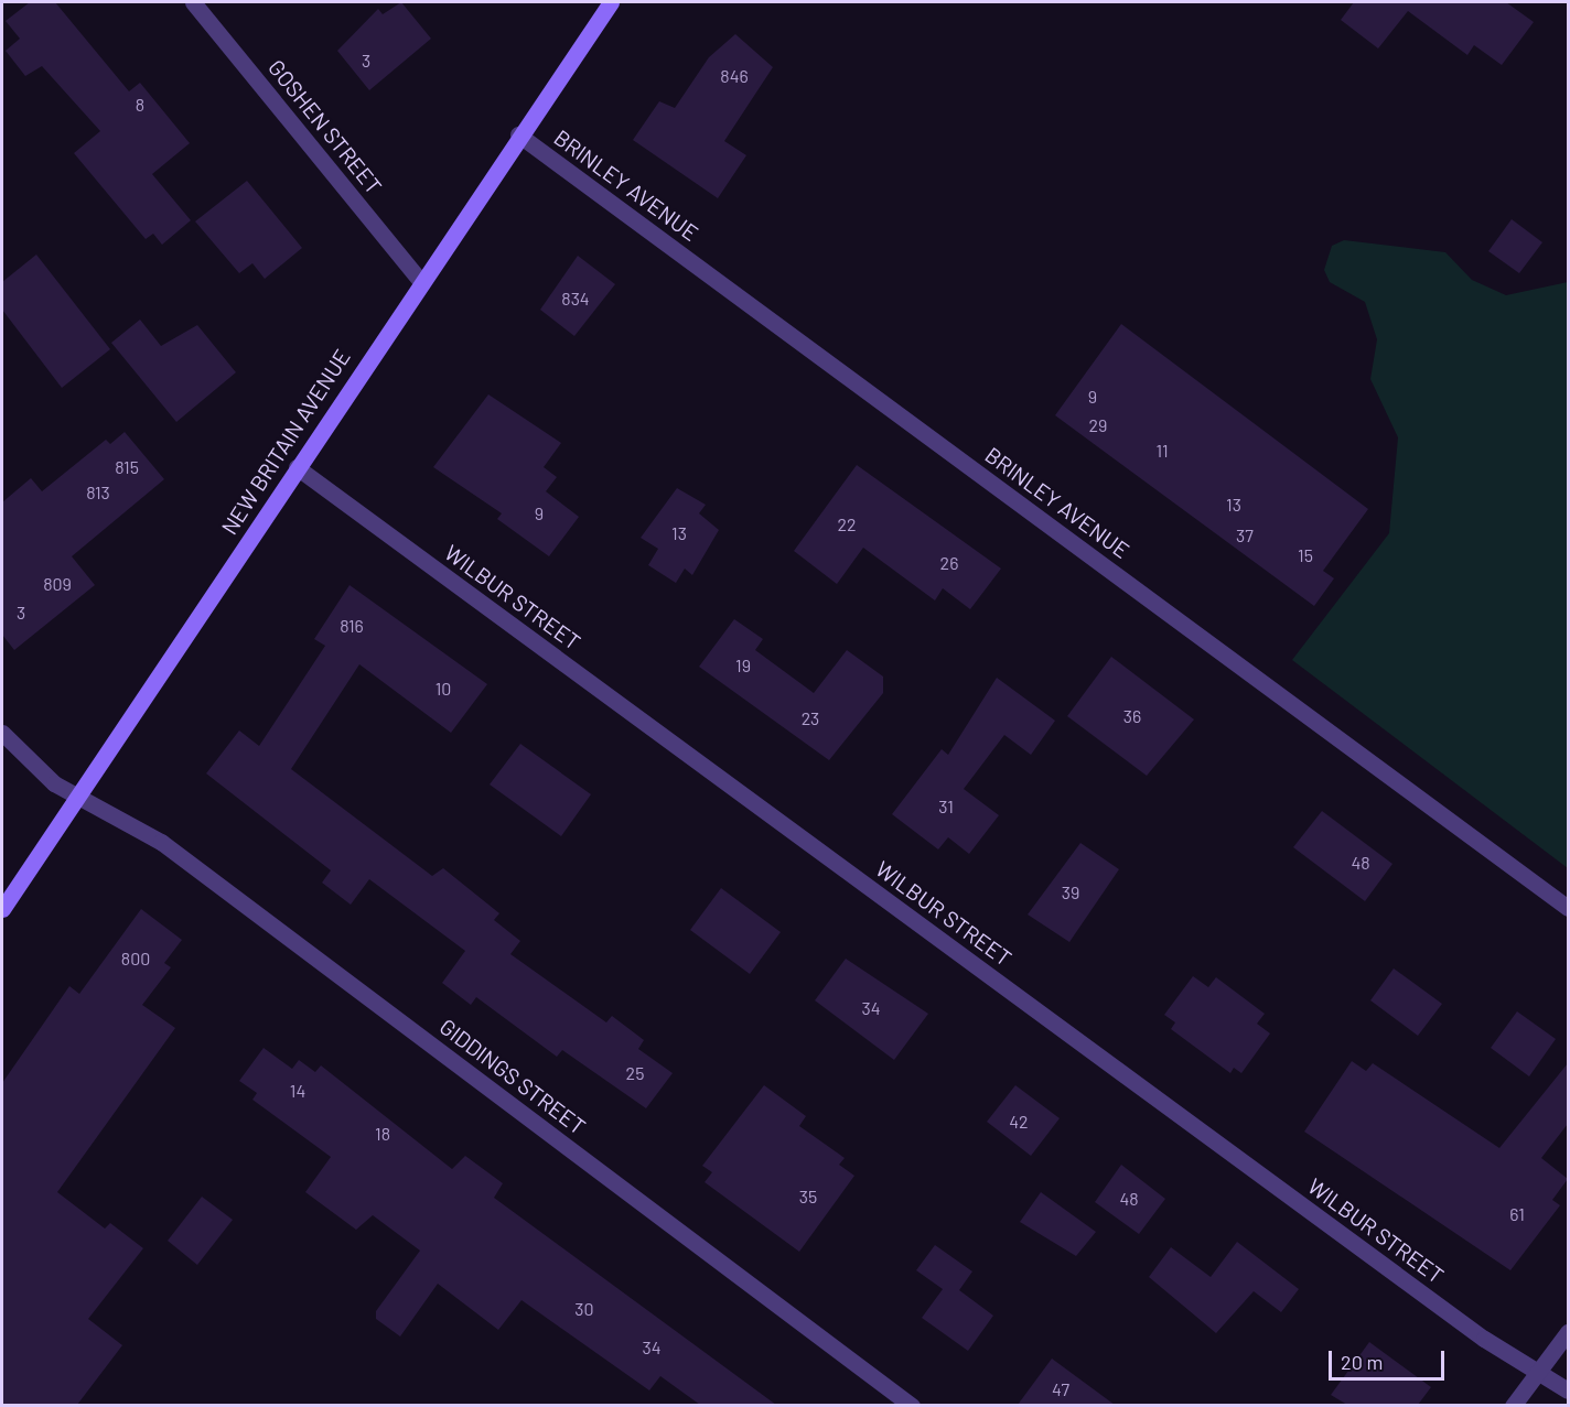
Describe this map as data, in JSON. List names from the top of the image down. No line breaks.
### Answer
{"streets":{"main road":["NEW BRITAIN AVENUE"],"street":["GOSHEN STREET","BRINLEY AVENUE","WILBUR STREET","GIDDINGS STREET"]},"crossings":[["GOSHEN STREET","NEW BRITAIN AVENUE"],["BRINLEY AVENUE","NEW BRITAIN AVENUE"],["NEW BRITAIN AVENUE","WILBUR STREET"],["NEW BRITAIN AVENUE","GIDDINGS STREET"]],"house_numbers":["3","846","8","834","9","29","11","815","813","13","9","22","13","37","15","26","809","3","816","19","10","36","23","31","48","39","800","34","25","14","42","18","35","48","61","30","34","47"],"scale_bar":"20 m"}
